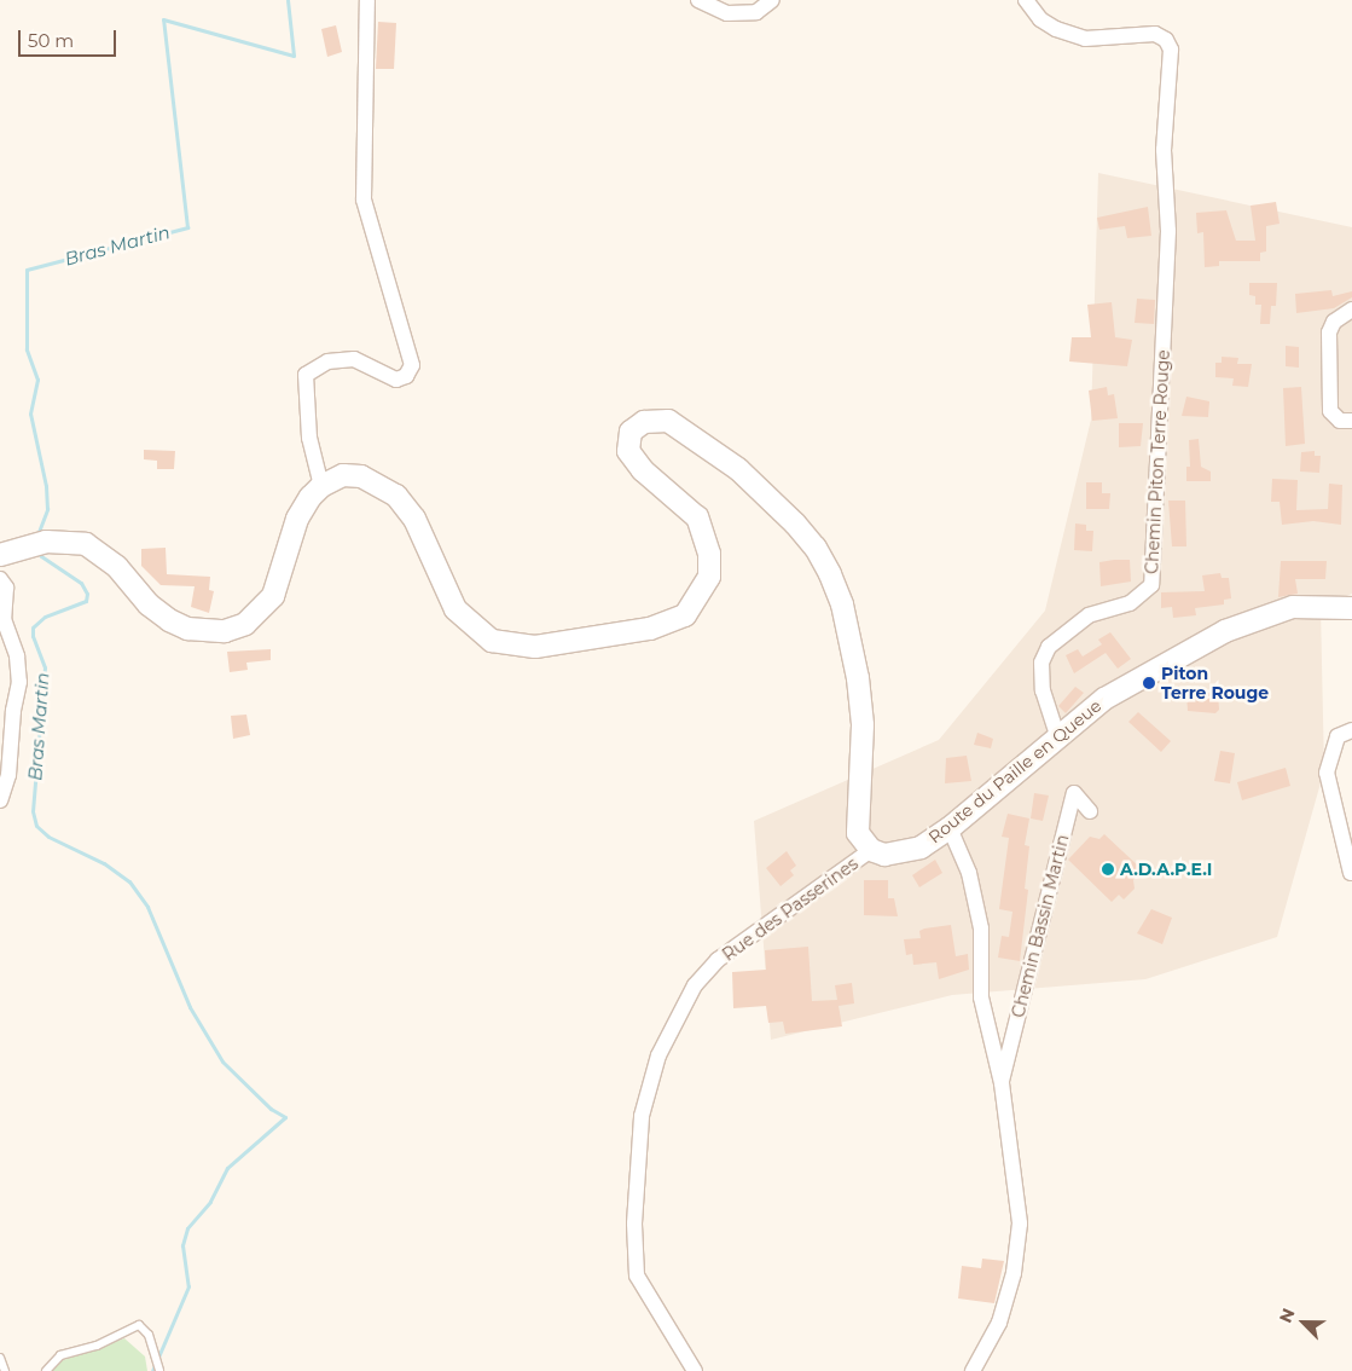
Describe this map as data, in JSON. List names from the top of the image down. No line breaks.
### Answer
{"streets":{"main road":["Route du Paille en Queue"],"street":["Chemin Piton Terre Rouge","Rue des Passerines","Chemin Bassin Martin"]},"crossings":[["Chemin Piton Terre Rouge","Route du Paille en Queue"],["Route du Paille en Queue","Rue des Passerines"],["Route du Paille en Queue","Chemin Bassin Martin"]],"water":["Bras Martin"],"places":["Piton Terre Rouge","A.D.A.P.E.I"],"scale_bar":"50 m","north":"top left"}
